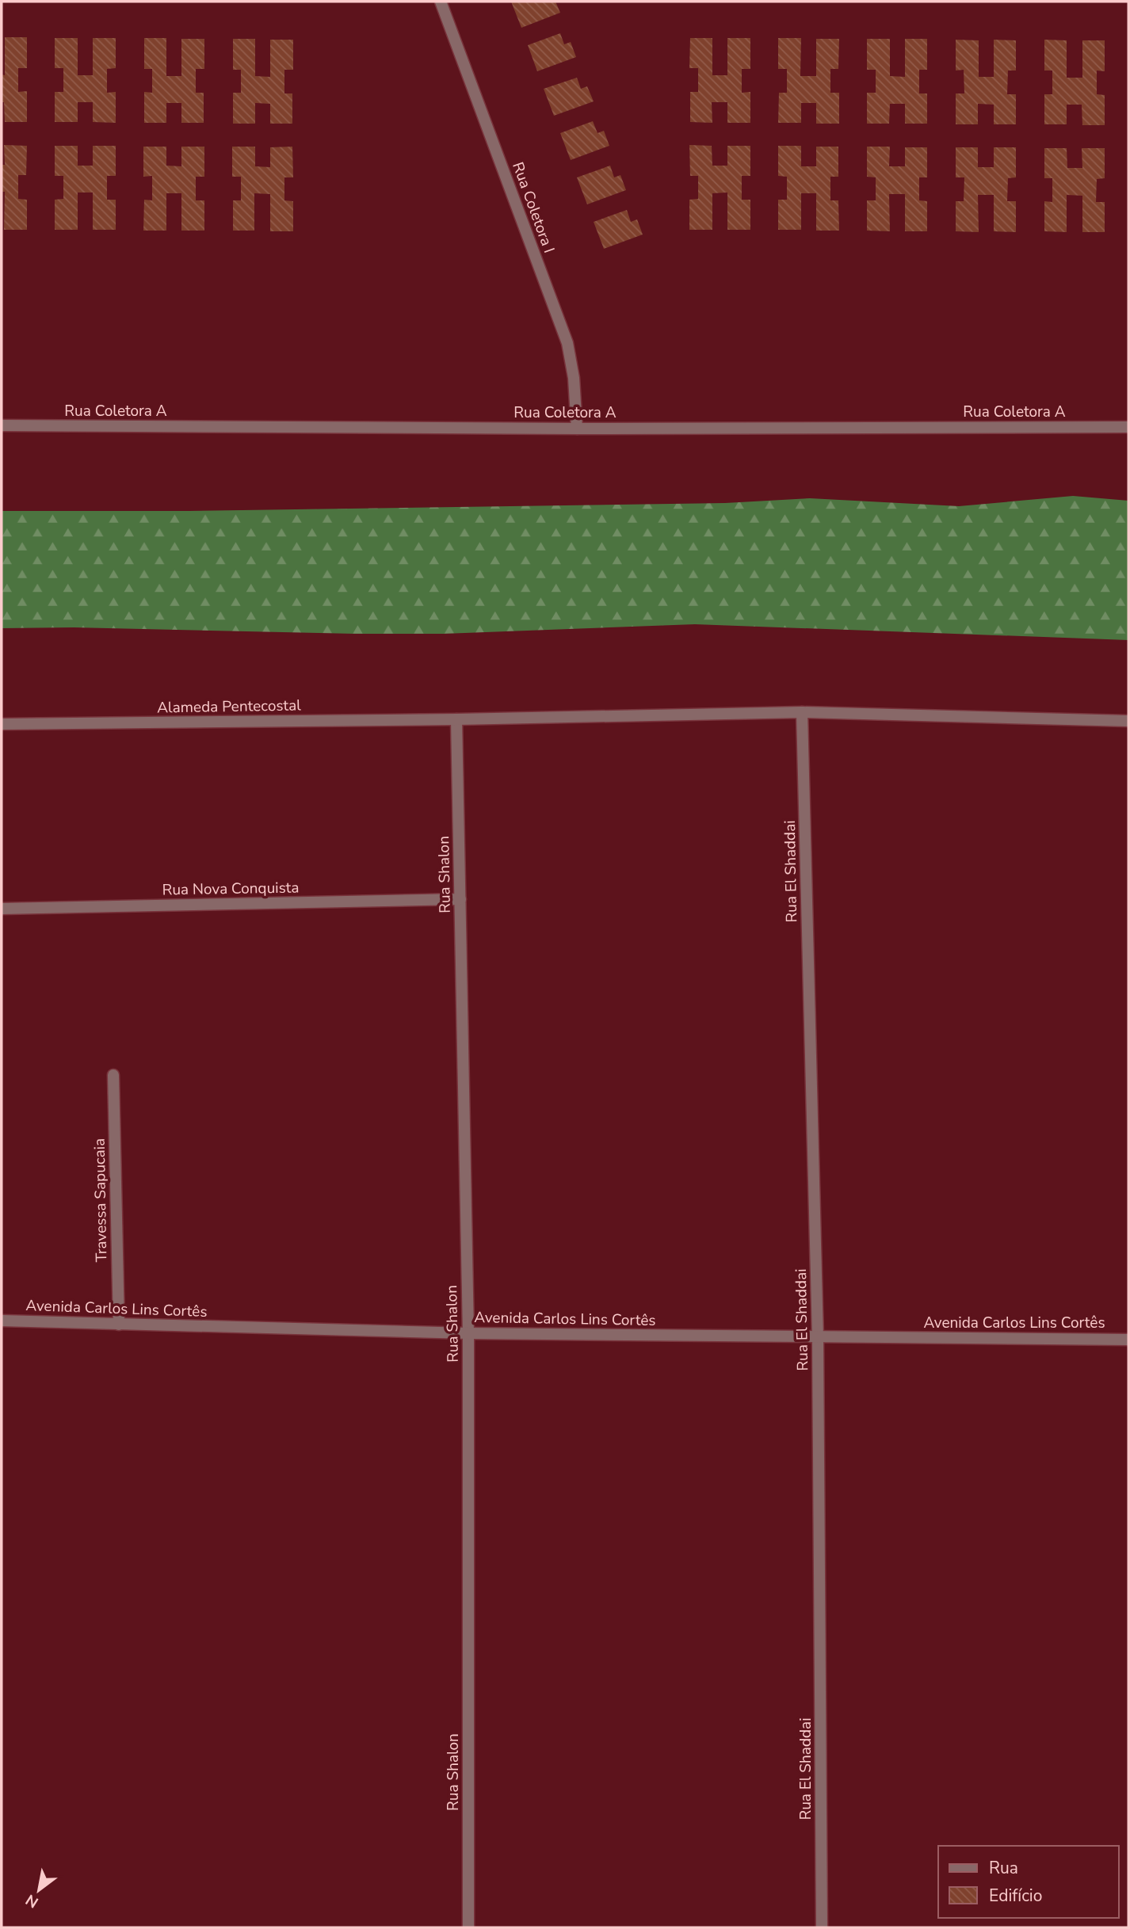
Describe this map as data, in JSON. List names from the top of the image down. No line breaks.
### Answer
{"streets":{"street":["Rua Coletora I","Rua Coletora A","Alameda Pentecostal","Rua El Shaddai","Rua Shalon","Rua Nova Conquista","Travessa Sapucaia","Avenida Carlos Lins Cortês"]},"crossings":[["Rua Coletora I","Rua Coletora A"],["Alameda Pentecostal","Rua El Shaddai"],["Alameda Pentecostal","Rua Shalon"],["Rua El Shaddai","Avenida Carlos Lins Cortês"],["Rua Shalon","Rua Nova Conquista"],["Rua Shalon","Avenida Carlos Lins Cortês"],["Travessa Sapucaia","Avenida Carlos Lins Cortês"]],"legend":["Rua","Edifício"],"north":"bottom left"}
